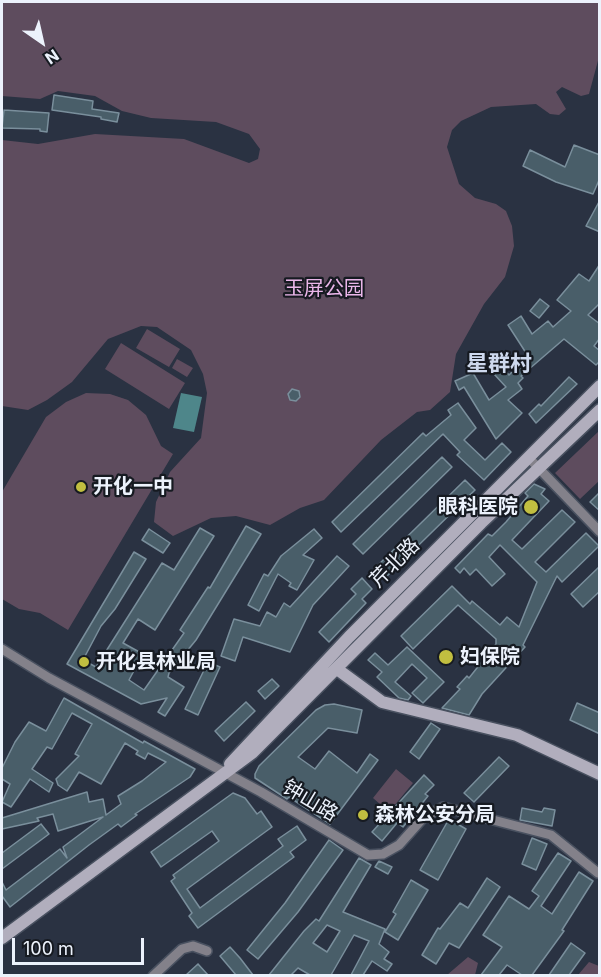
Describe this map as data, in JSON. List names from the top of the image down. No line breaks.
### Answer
{"streets":{"main road":["芹北路"],"street":["钟山路"]},"crossings":[["芹北路","钟山路"]],"districts":["星群村"],"parks":["玉屏公园"],"places":["开化一中","眼科医院","妇保院","开化县林业局","森林公安分局"],"scale_bar":"100 m","north":"bottom right"}
